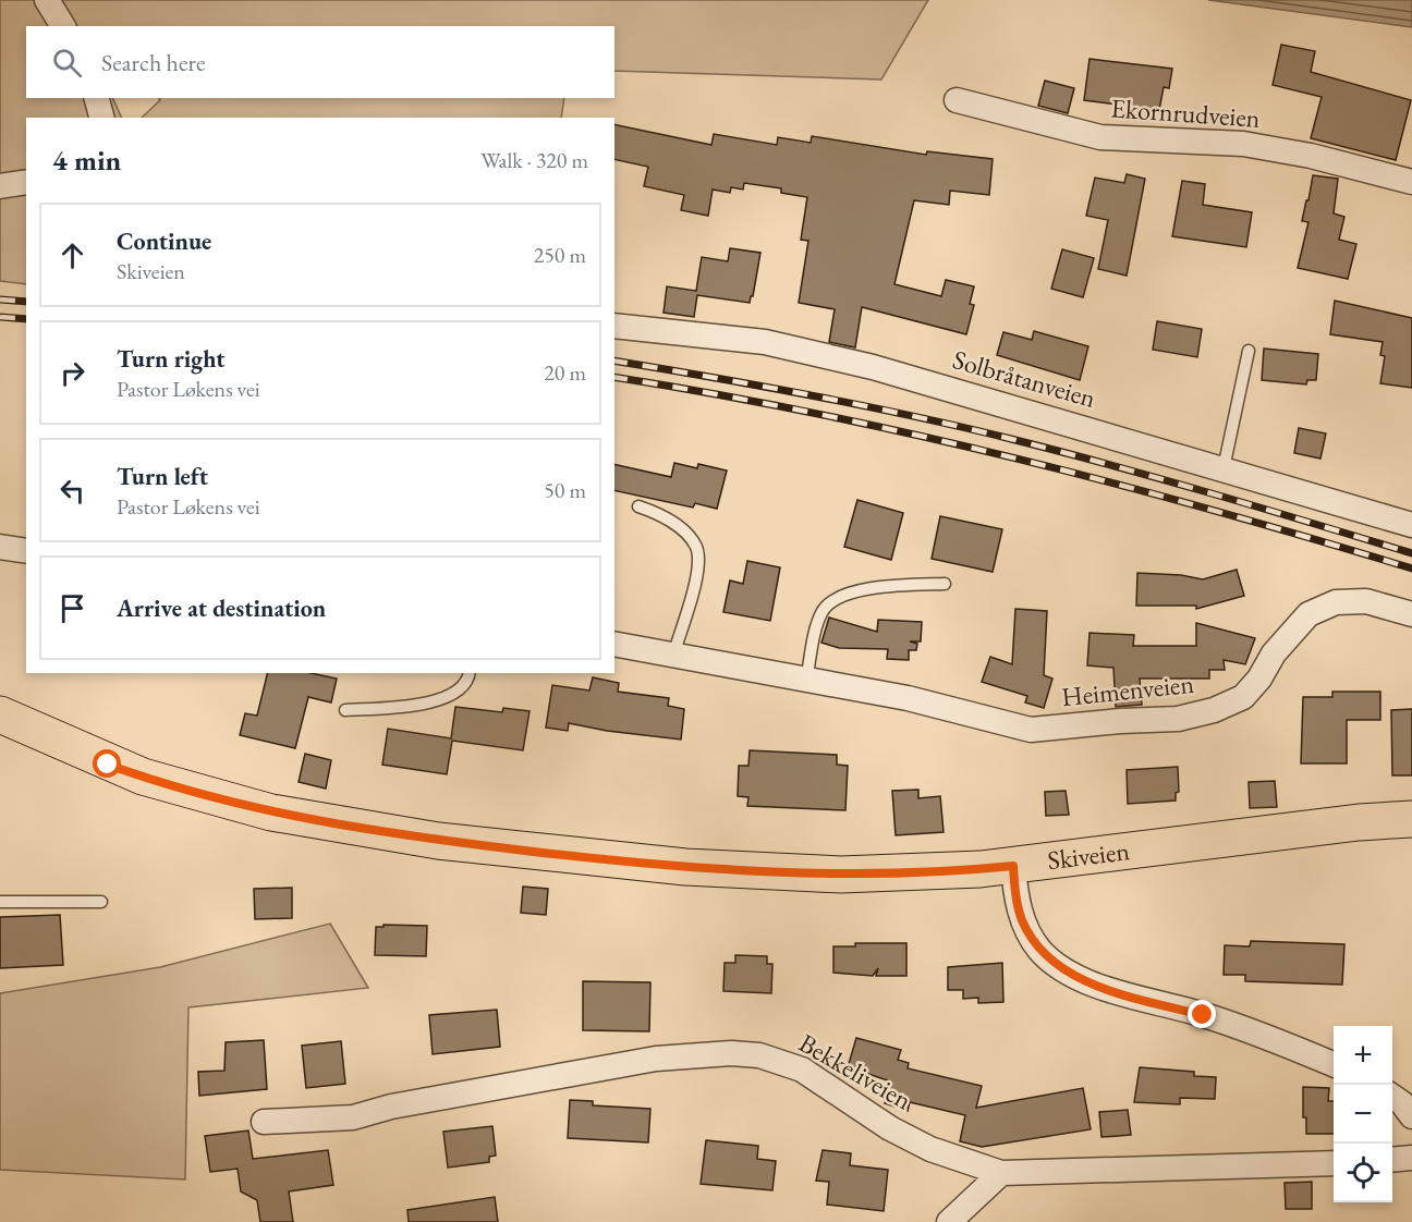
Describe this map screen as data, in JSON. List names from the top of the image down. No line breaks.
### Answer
{"streets":{"main road":["Skiveien"],"street":["Ekornrudveien","Solbråtanveien","Heimenveien","Bekkeliveien"]},"page":{"search":"Search here","heading":["4 min","Walk · 320 m"],"list":[["Continue","Skiveien","250 m"],["Turn right","Pastor Løkens vei","20 m"],["Turn left","Pastor Løkens vei","50 m"],"Arrive at destination"],"map_buttons":["+","−"]}}
